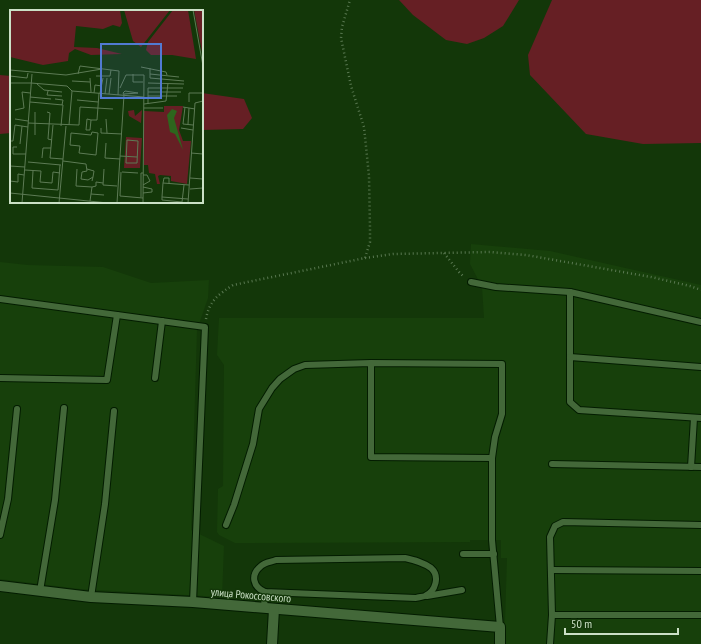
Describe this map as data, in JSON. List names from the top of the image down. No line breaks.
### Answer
{"streets":{"street":["улица Рокоссовского"]},"scale_bar":"50 m"}
